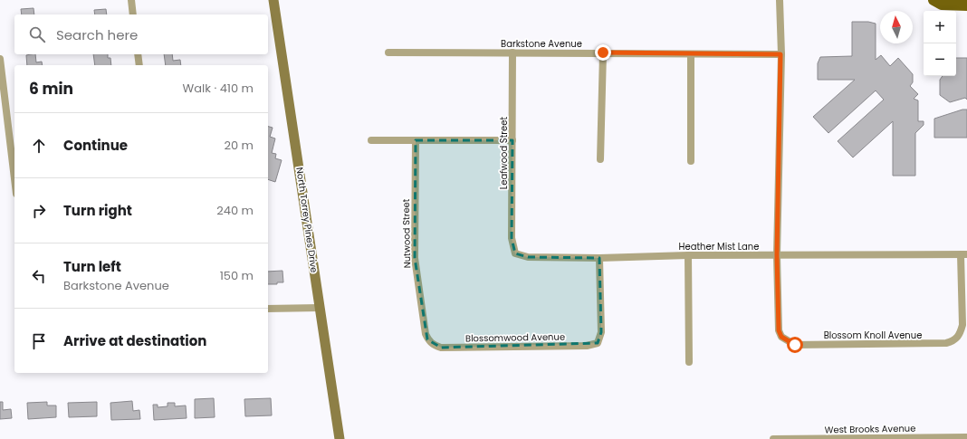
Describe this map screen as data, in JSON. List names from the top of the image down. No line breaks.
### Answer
{"streets":{"main road":["North Torrey Pines Drive"],"street":["Barkstone Avenue","Leafwood Street","Nutwood Street","Heather Mist Lane","Blossom Knoll Avenue","Blossomwood Avenue","West Brooks Avenue"]},"crossings":[["Barkstone Avenue","Leafwood Street"],["Leafwood Street","Heather Mist Lane"],["Nutwood Street","Blossomwood Avenue"],["Heather Mist Lane","Blossom Knoll Avenue"],["Heather Mist Lane","Blossomwood Avenue"]],"north":"top","page":{"map_buttons":["+","−"],"search":"Search here","heading":["6 min","Walk · 410 m"],"list":[["Continue","20 m"],["Turn right","240 m"],["Turn left","Barkstone Avenue","150 m"],"Arrive at destination"]}}
